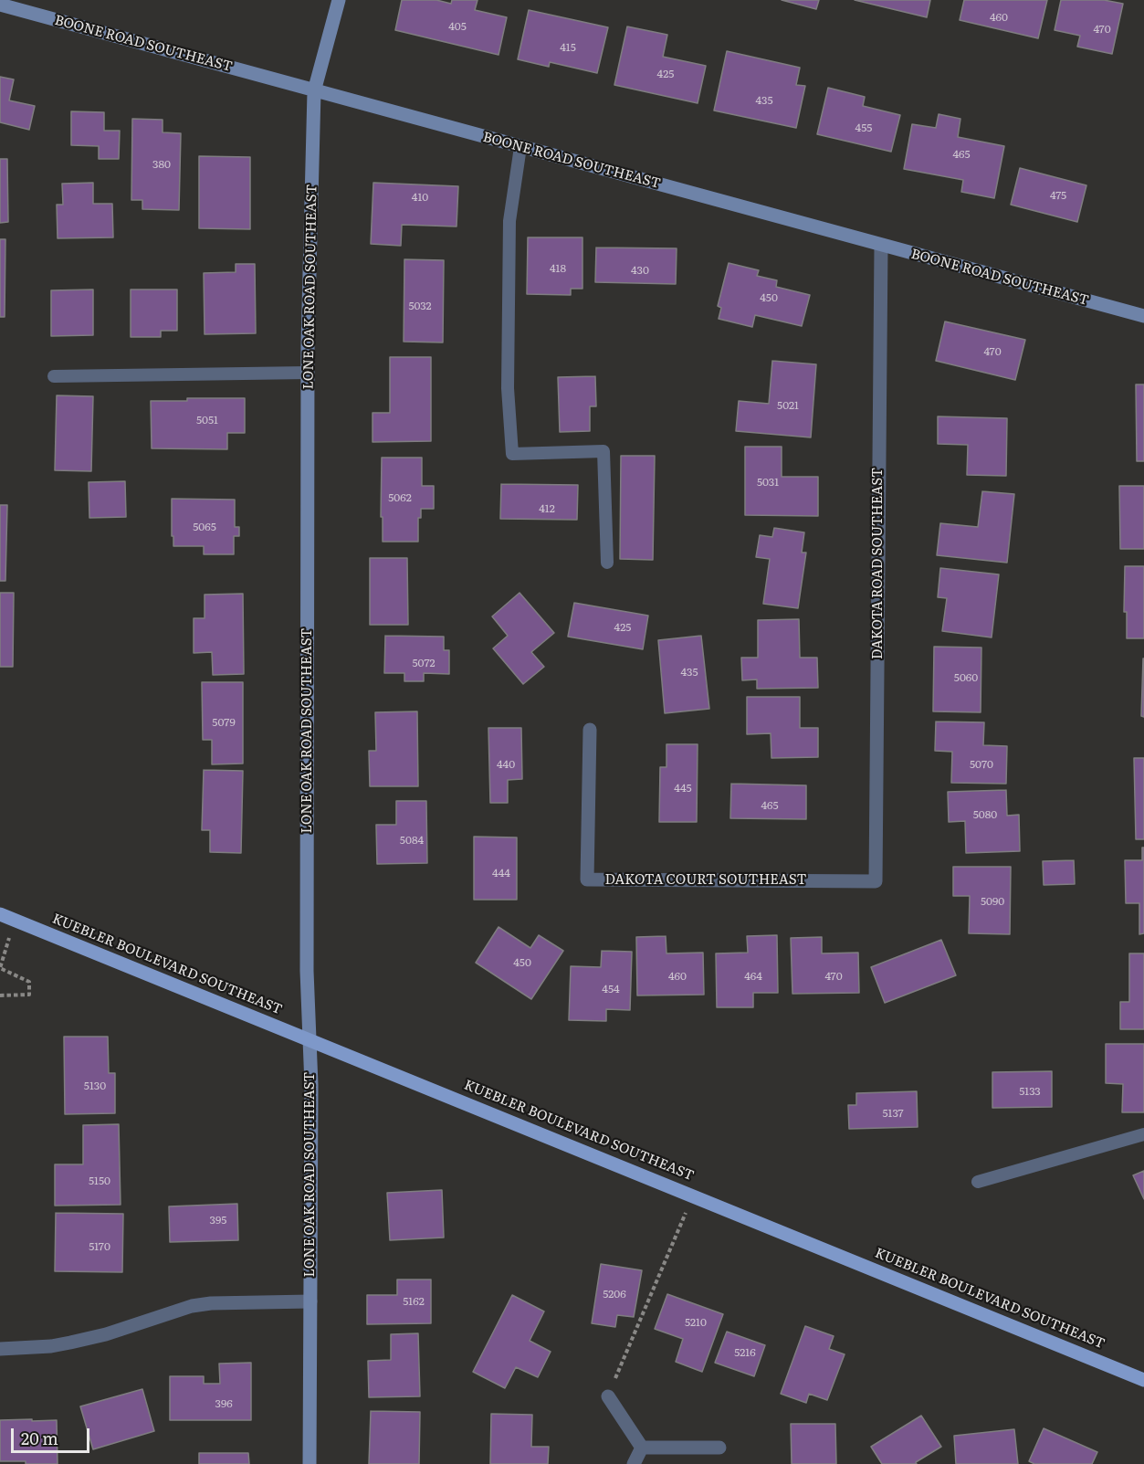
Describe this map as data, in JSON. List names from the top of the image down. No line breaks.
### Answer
{"streets":{"main road":["KUEBLER BOULEVARD SOUTHEAST"],"street":["BOONE ROAD SOUTHEAST","LONE OAK ROAD SOUTHEAST","DAKOTA ROAD SOUTHEAST","DAKOTA COURT SOUTHEAST"]},"crossings":[["BOONE ROAD SOUTHEAST","LONE OAK ROAD SOUTHEAST"],["BOONE ROAD SOUTHEAST","DAKOTA ROAD SOUTHEAST"],["LONE OAK ROAD SOUTHEAST","KUEBLER BOULEVARD SOUTHEAST"],["DAKOTA ROAD SOUTHEAST","DAKOTA COURT SOUTHEAST"]],"house_numbers":["460","405","470","415","425","435","455","465","380","475","410","418","430","450","5032","470","5021","5051","5031","5062","412","5065","425","5072","435","5060","5079","440","5070","445","465","5080","5084","444","5090","450","460","464","470","454","5130","5133","5137","5150","395","5170","5206","5162","5210","5216","396"],"scale_bar":"20 m"}
